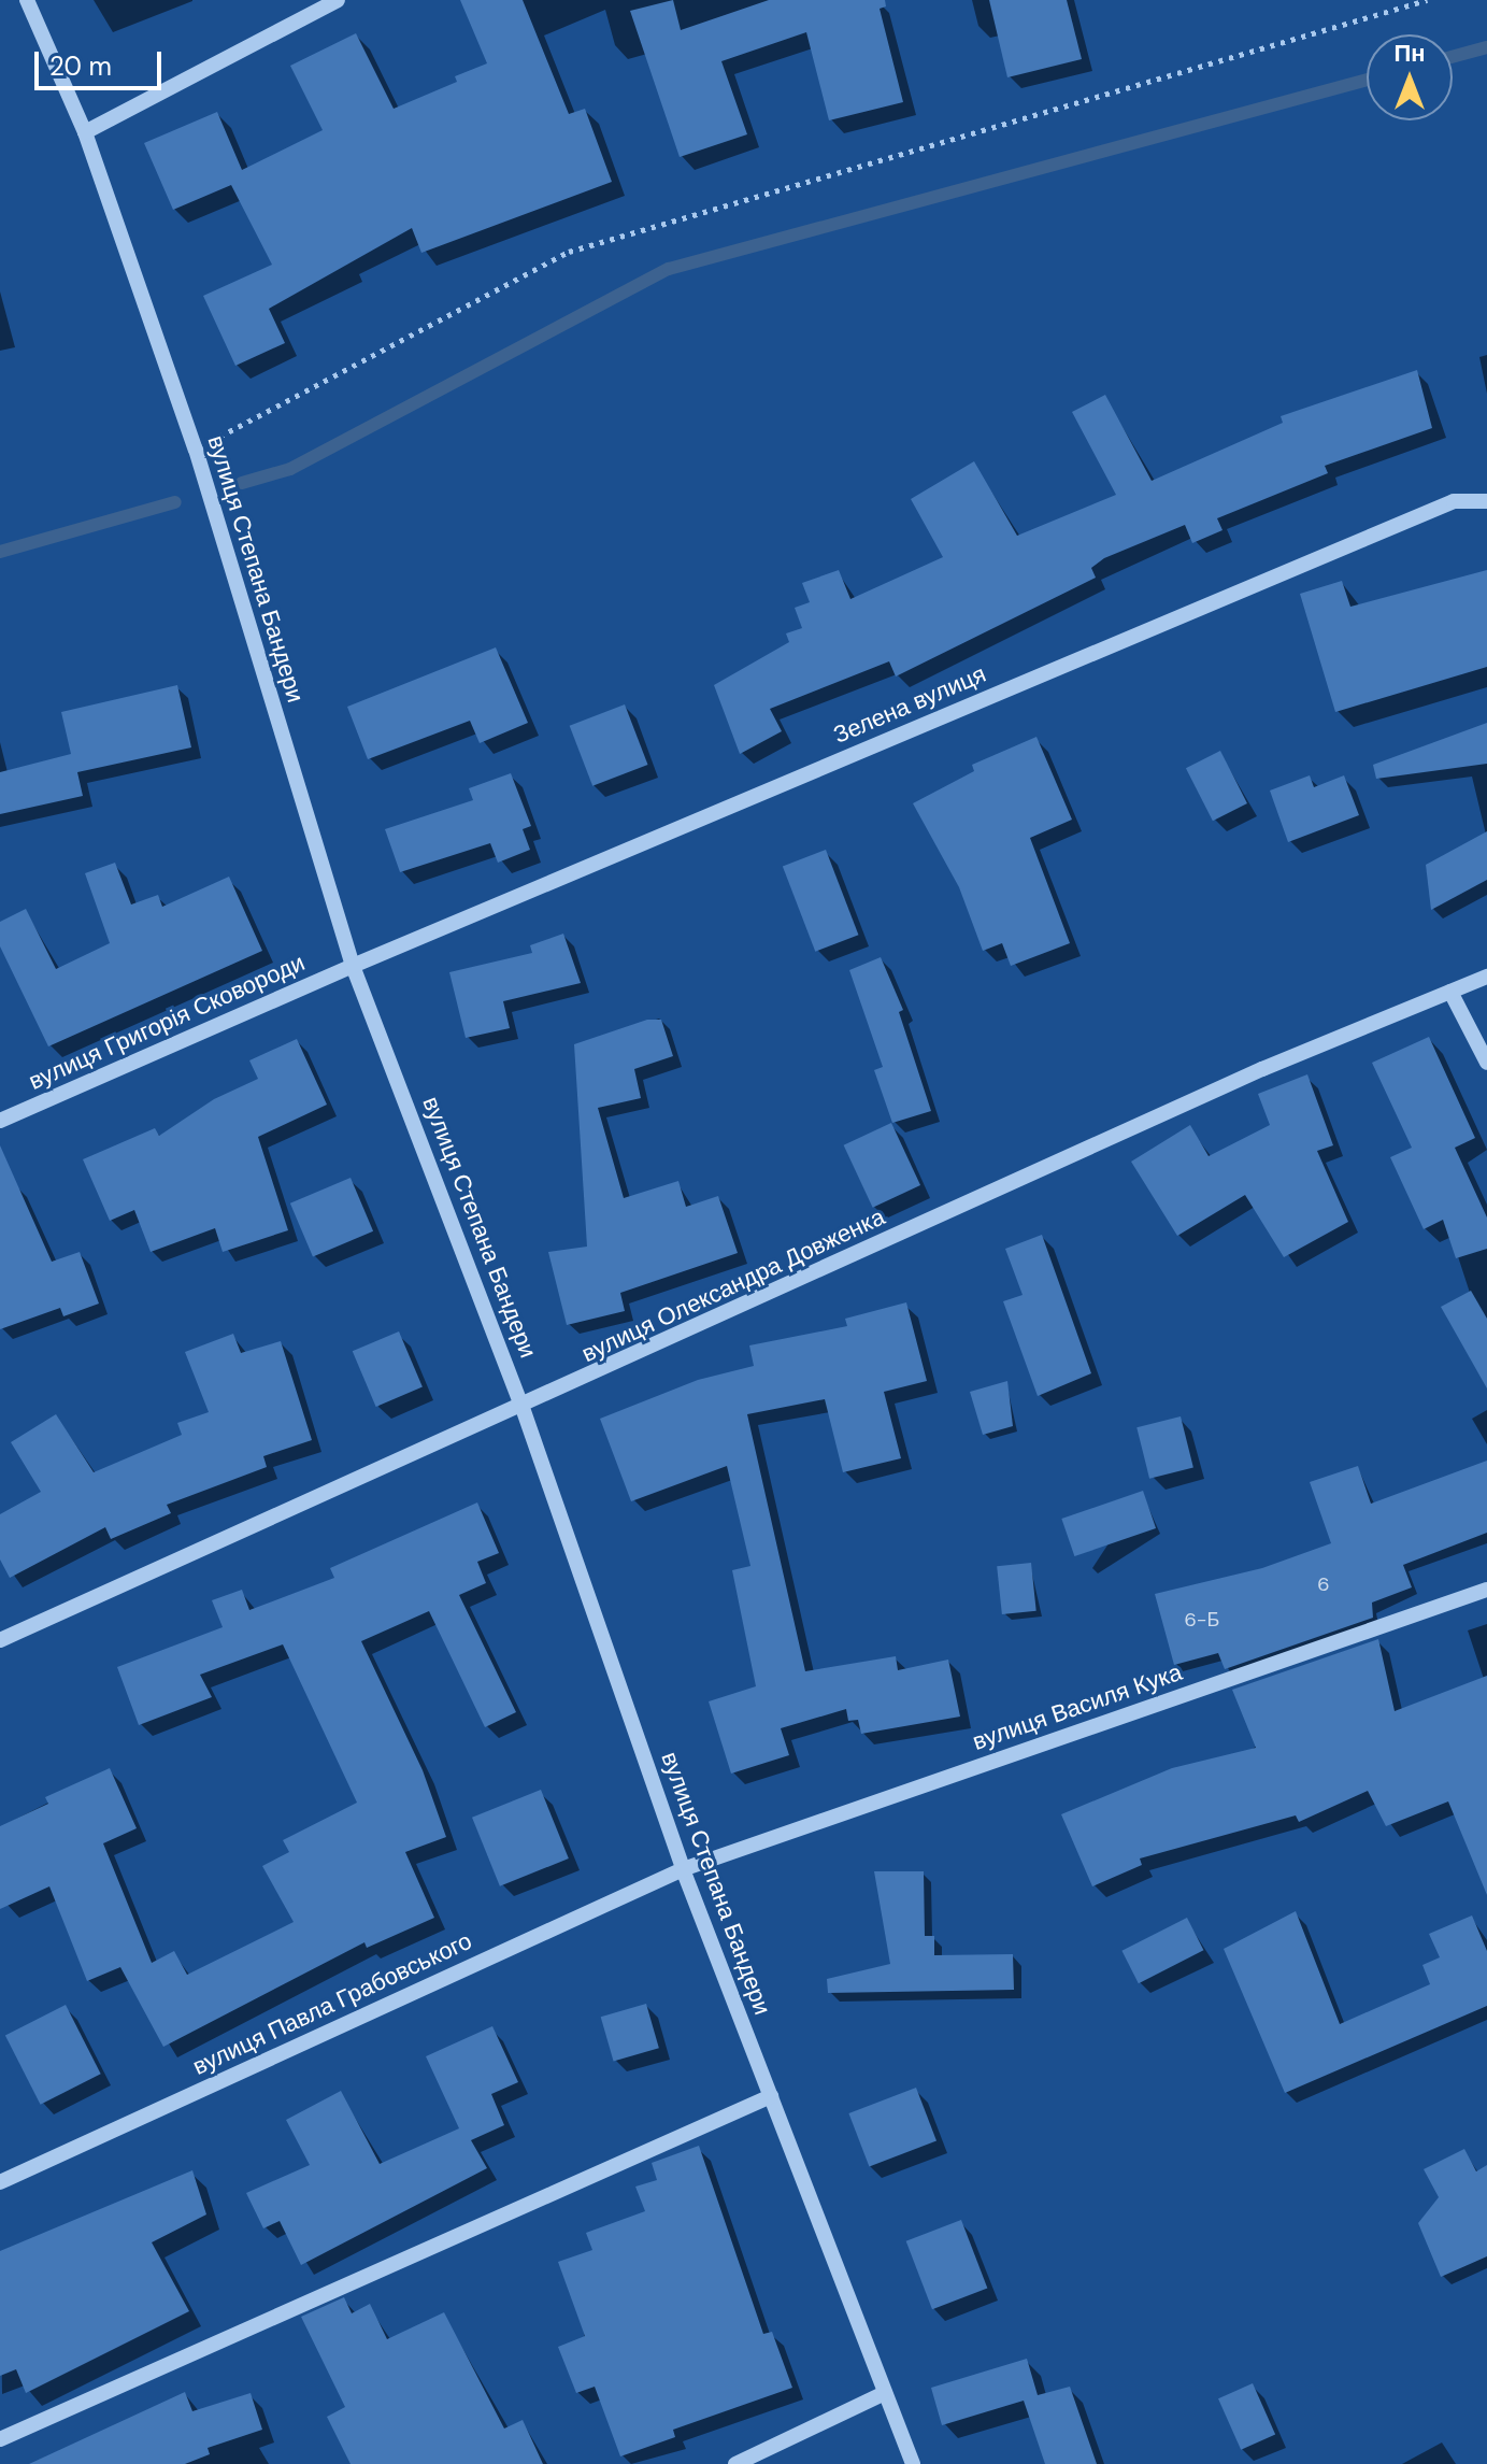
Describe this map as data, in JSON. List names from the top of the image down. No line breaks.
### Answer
{"streets":{"street":["вулиця Степана Бандери","Зелена вулиця","вулиця Григорія Сковороди","вулиця Олександра Довженка","вулиця Василя Кука","вулиця Павла Грабовського"]},"crossings":[["вулиця Степана Бандери","Зелена вулиця"],["вулиця Степана Бандери","вулиця Григорія Сковороди"],["вулиця Степана Бандери","вулиця Олександра Довженка"],["вулиця Степана Бандери","вулиця Василя Кука"],["вулиця Степана Бандери","вулиця Павла Грабовського"],["Зелена вулиця","вулиця Григорія Сковороди"],["вулиця Василя Кука","вулиця Павла Грабовського"]],"house_numbers":["6","6-Б"],"scale_bar":"20 m","north":"top"}
